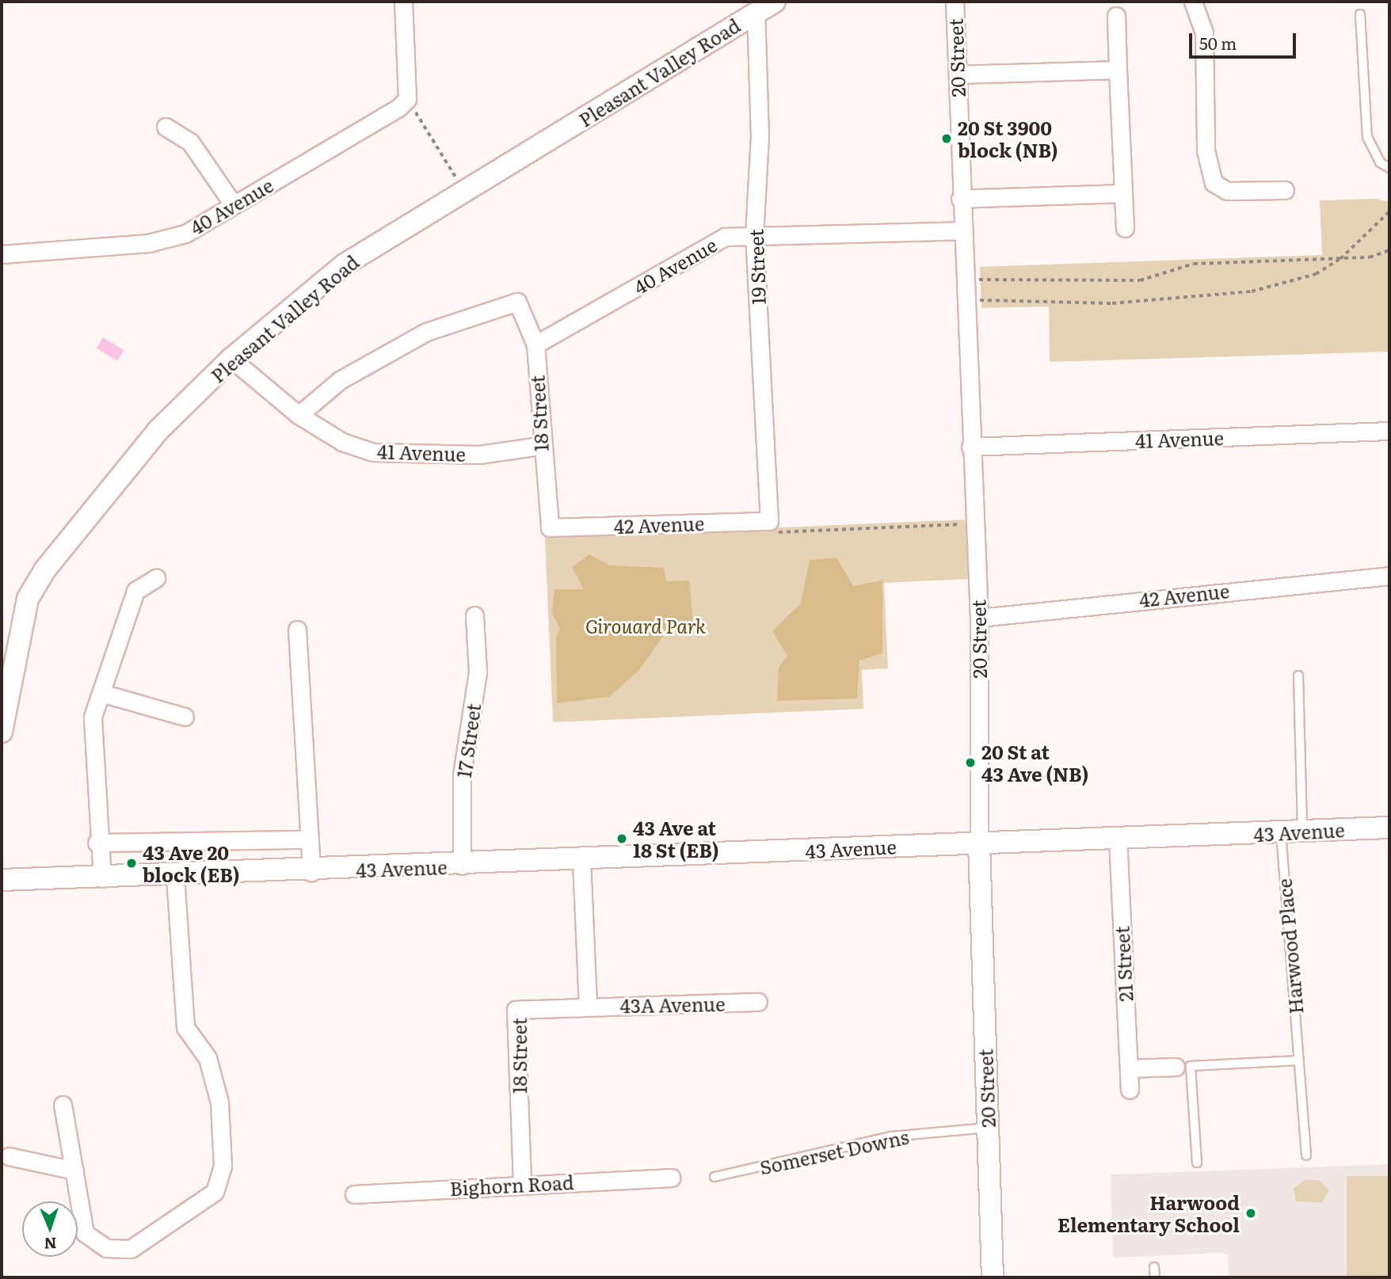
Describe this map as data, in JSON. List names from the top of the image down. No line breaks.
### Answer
{"streets":{"street":["20 Street","Pleasant Valley Road","40 Avenue","19 Street","18 Street","41 Avenue","42 Avenue","17 Street","43 Avenue","21 Street","43A Avenue","Bighorn Road"],"lane":["Harwood Place","Somerset Downs"]},"crossings":[["20 Street","40 Avenue"],["20 Street","41 Avenue"],["20 Street","42 Avenue"],["20 Street","43 Avenue"],["20 Street","Somerset Downs"],["Pleasant Valley Road","19 Street"],["Pleasant Valley Road","41 Avenue"],["40 Avenue","19 Street"],["40 Avenue","18 Street"],["19 Street","42 Avenue"],["18 Street","41 Avenue"],["18 Street","42 Avenue"],["18 Street","43A Avenue"],["18 Street","Bighorn Road"],["17 Street","43 Avenue"],["43 Avenue","Harwood Place"],["43 Avenue","21 Street"]],"parks":["Girouard Park"],"places":["20 St 3900 block (NB)","20 St at 43 Ave (NB)","43 Ave at 18 St (EB)","43 Ave 20 block (EB)","Harwood Elementary School"],"scale_bar":"50 m","north":"bottom"}
